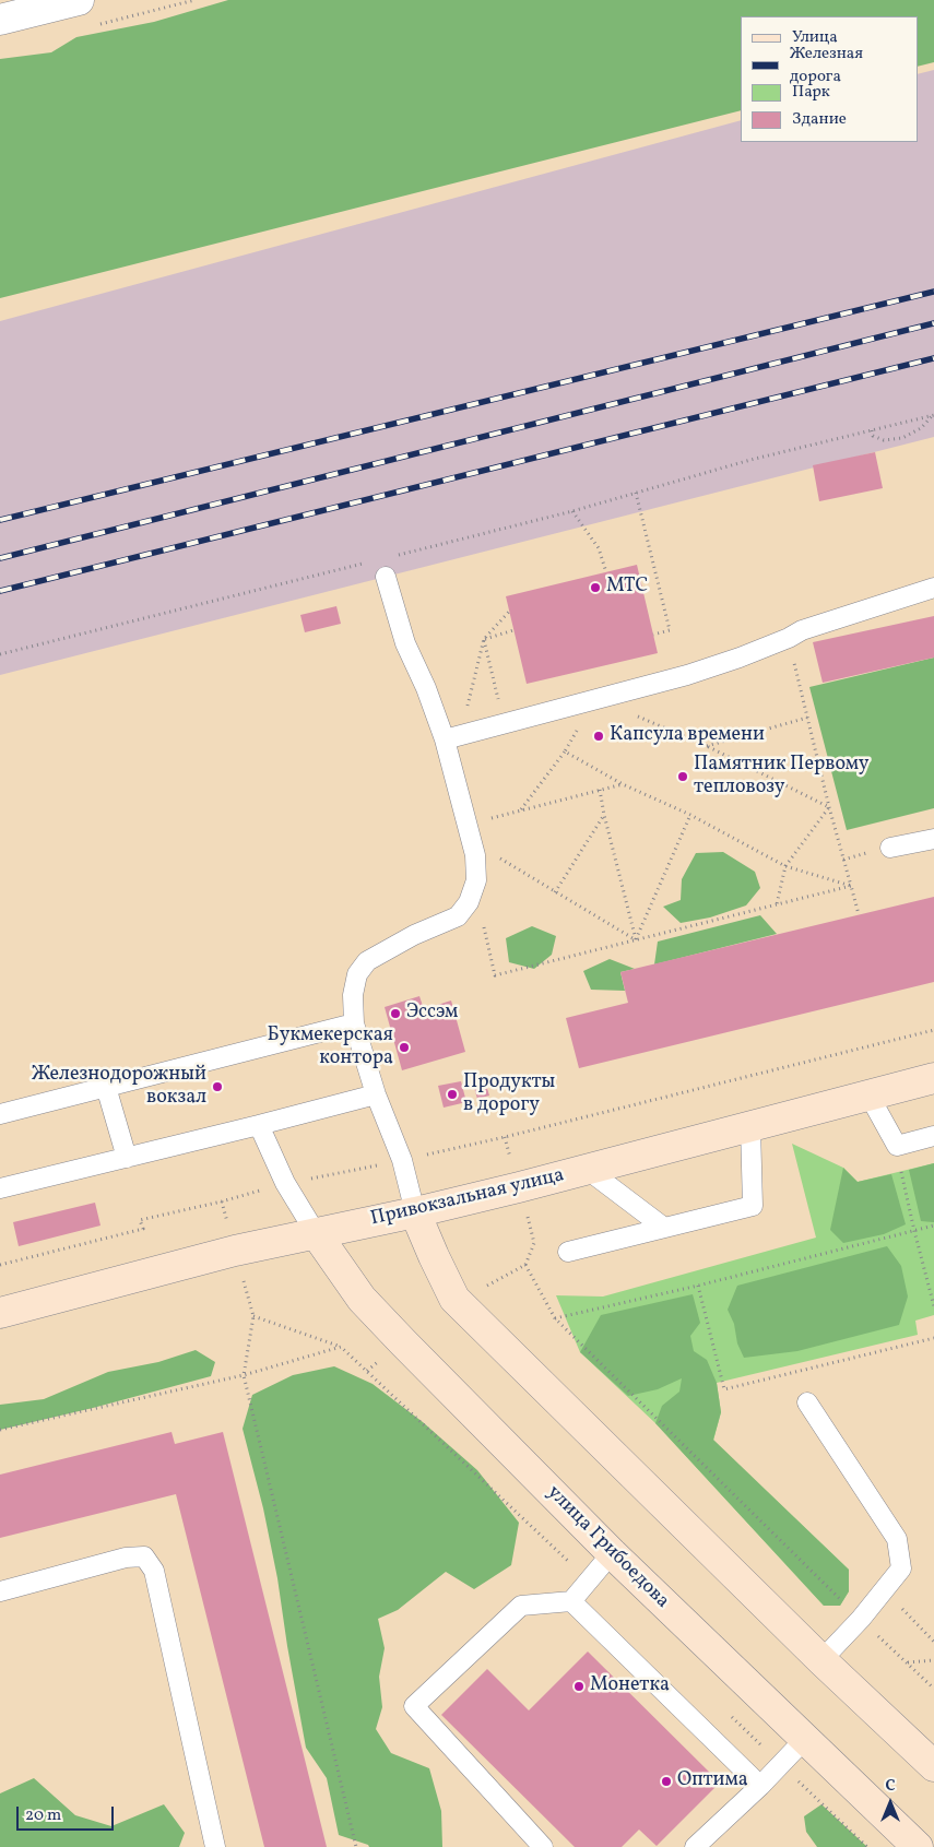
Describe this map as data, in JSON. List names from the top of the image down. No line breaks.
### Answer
{"streets":{"main road":["Привокзальная улица","улица Грибоедова"]},"crossings":[["Привокзальная улица","улица Грибоедова"]],"places":["МТС","Капсула времени","Памятник Первому тепловозу","Эссэм","Букмекерская контора","Железнодорожный вокзал","Продукты в дорогу","Монетка","Оптима"],"legend":["Улица","Железная дорога","Парк","Здание"],"scale_bar":"20 m","north":"top"}
